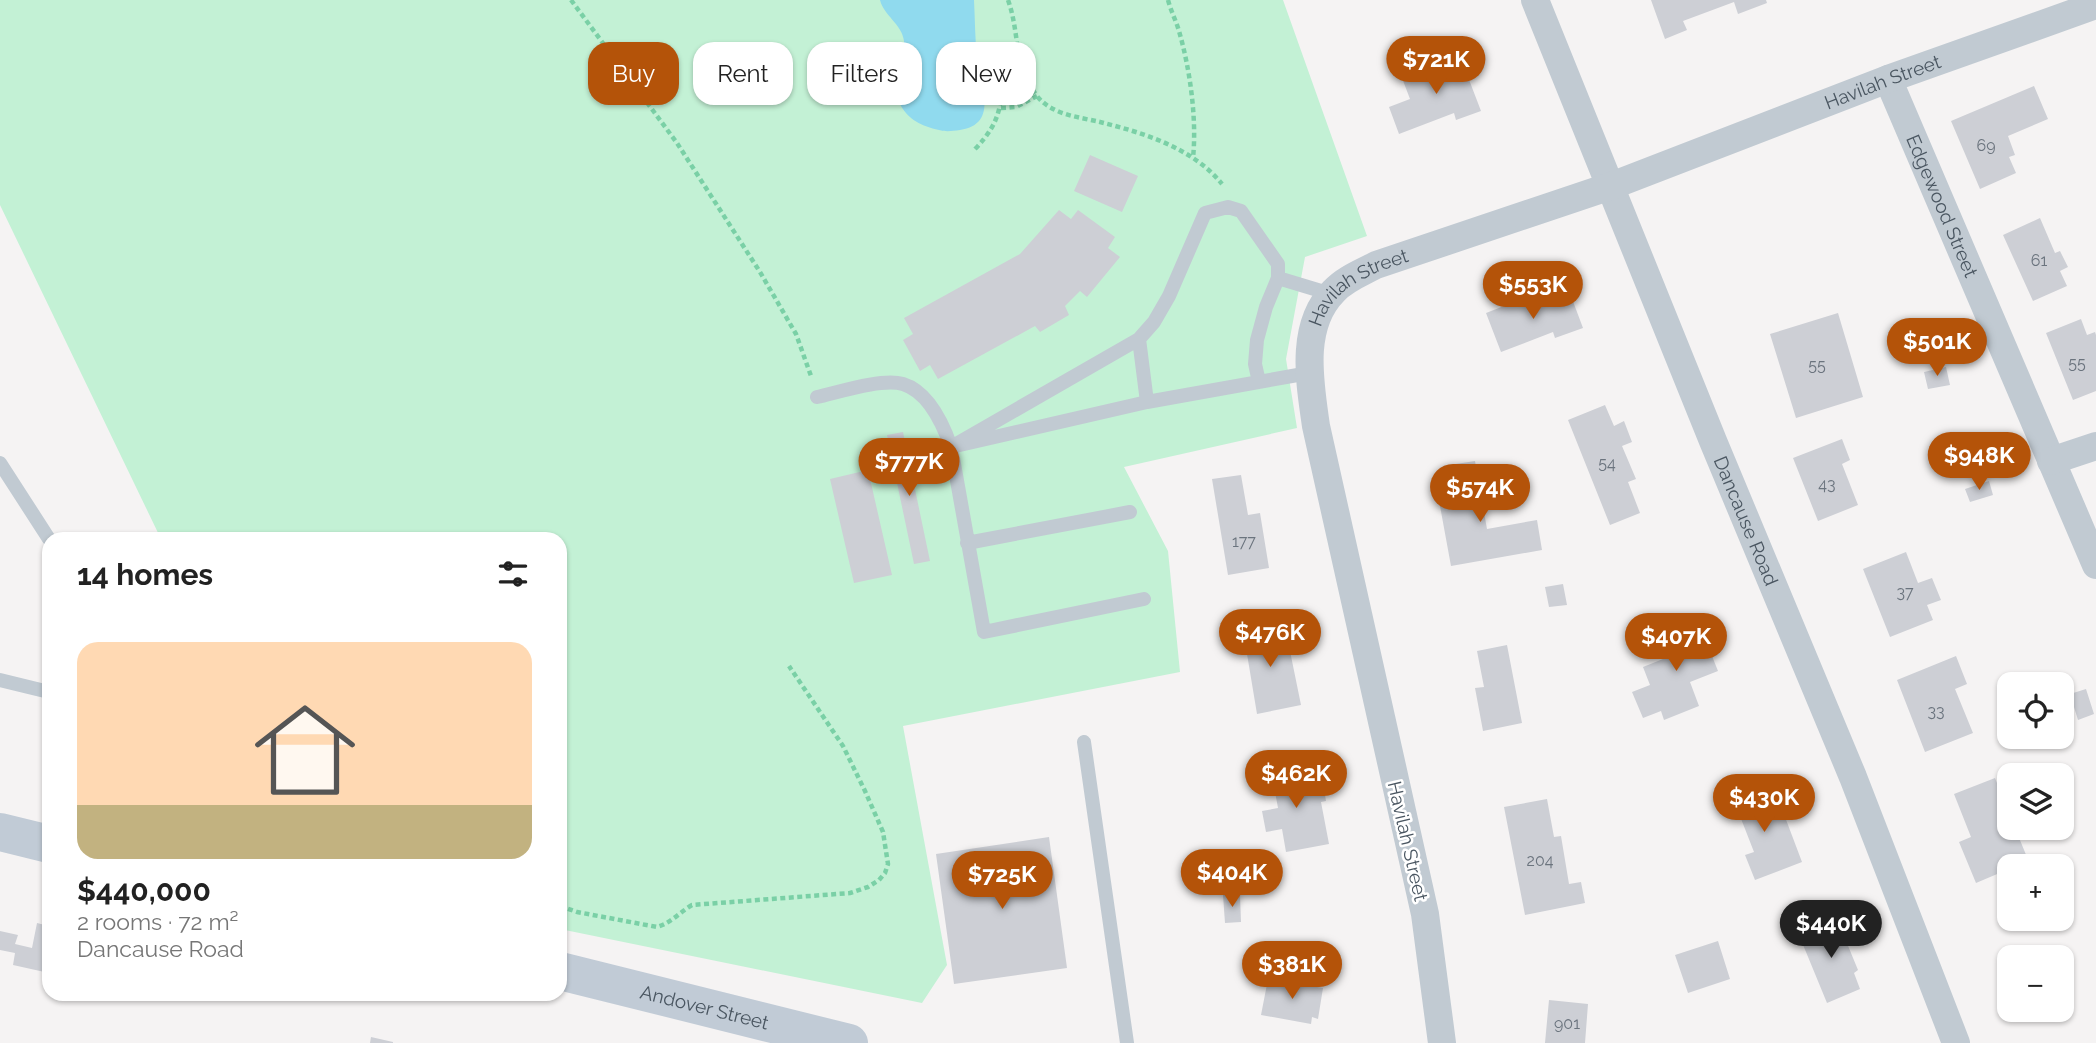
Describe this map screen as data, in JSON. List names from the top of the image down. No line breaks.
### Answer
{"streets":{"main road":["Andover Street"],"street":["Havilah Street","Edgewood Street","Dancause Road"]},"crossings":[["Havilah Street","Edgewood Street"],["Havilah Street","Dancause Road"]],"house_numbers":["69","61","55","55","54","43","177","37","33","204","901"],"page":{"price":["$721K","$553K","$501K","$948K","$777K","$574K","$476K","$407K","$462K","$430K","$404K","$725K","$440K","$381K"],"chip":["Buy","Rent","Filters","New"],"heading":"14 homes","list":[{"name":"$440,000","note":"2 rooms · 72 m² · Dancause Road"}],"map_buttons":["+","−"]}}
